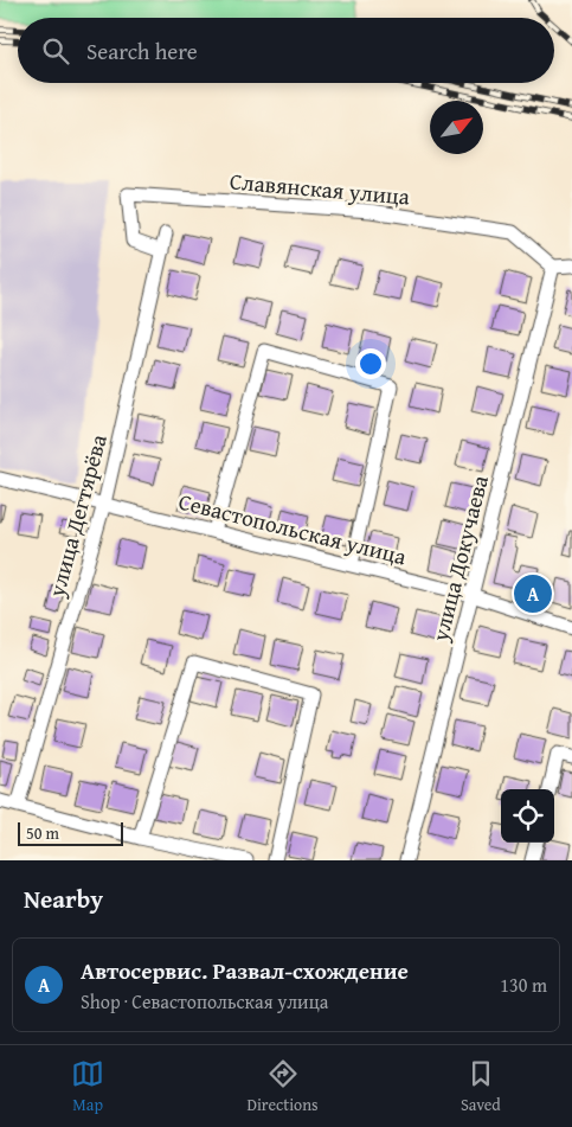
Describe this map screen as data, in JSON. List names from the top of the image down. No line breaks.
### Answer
{"streets":{"street":["Славянская улица","улица Дегтярёва","Севастопольская улица","улица Докучаева"]},"crossings":[["Славянская улица","улица Дегтярёва"],["Славянская улица","улица Докучаева"],["улица Дегтярёва","Севастопольская улица"],["Севастопольская улица","улица Докучаева"]],"scale_bar":"50 m","north":"top right","page":{"search":"Search here","pins":"A","scale":"50 m","heading":"Nearby","list":[{"mark":"A","name":"Автосервис. Развал-схождение","note":"Shop · Севастопольская улица","value":"130 m"}],"nav":["Map","Directions","Saved"]}}
